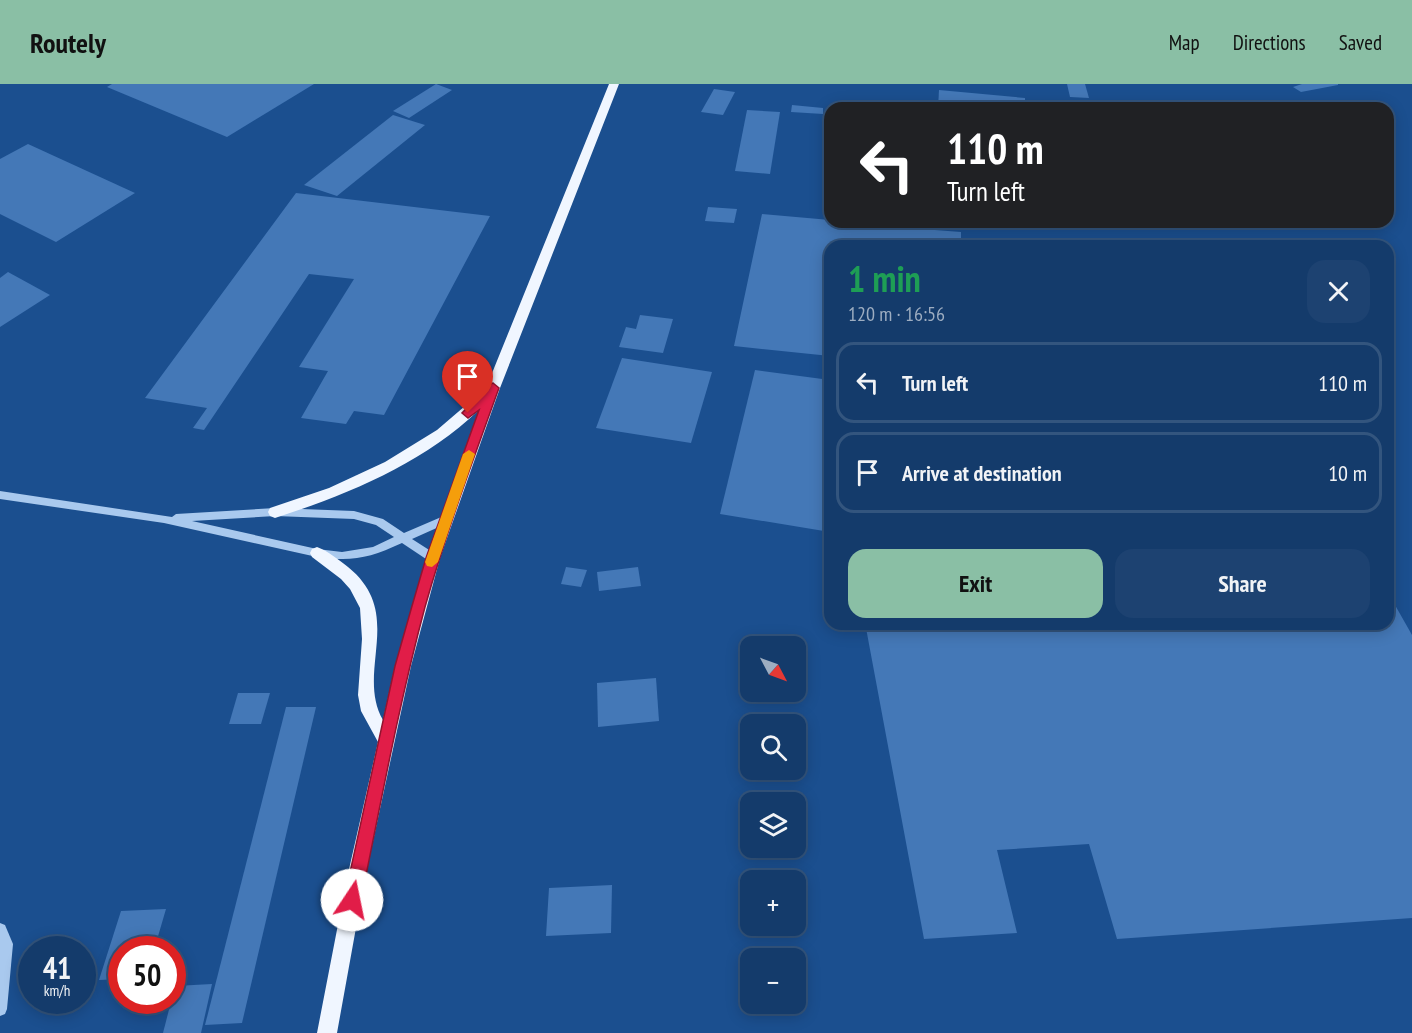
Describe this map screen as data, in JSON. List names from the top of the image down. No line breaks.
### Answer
{"north":"bottom right","page":{"header":"Routely","nav":["Map","Directions","Saved"],"turn":["110 m","Turn left"],"heading":["1 min","120 m · 16:56"],"list":[{"name":"Turn left","value":"110 m"},{"name":"Arrive at destination","value":"10 m"}],"buttons":["Exit","Share"],"map_buttons":["+","−"],"speed":"41 km/h","limit":"50"}}
